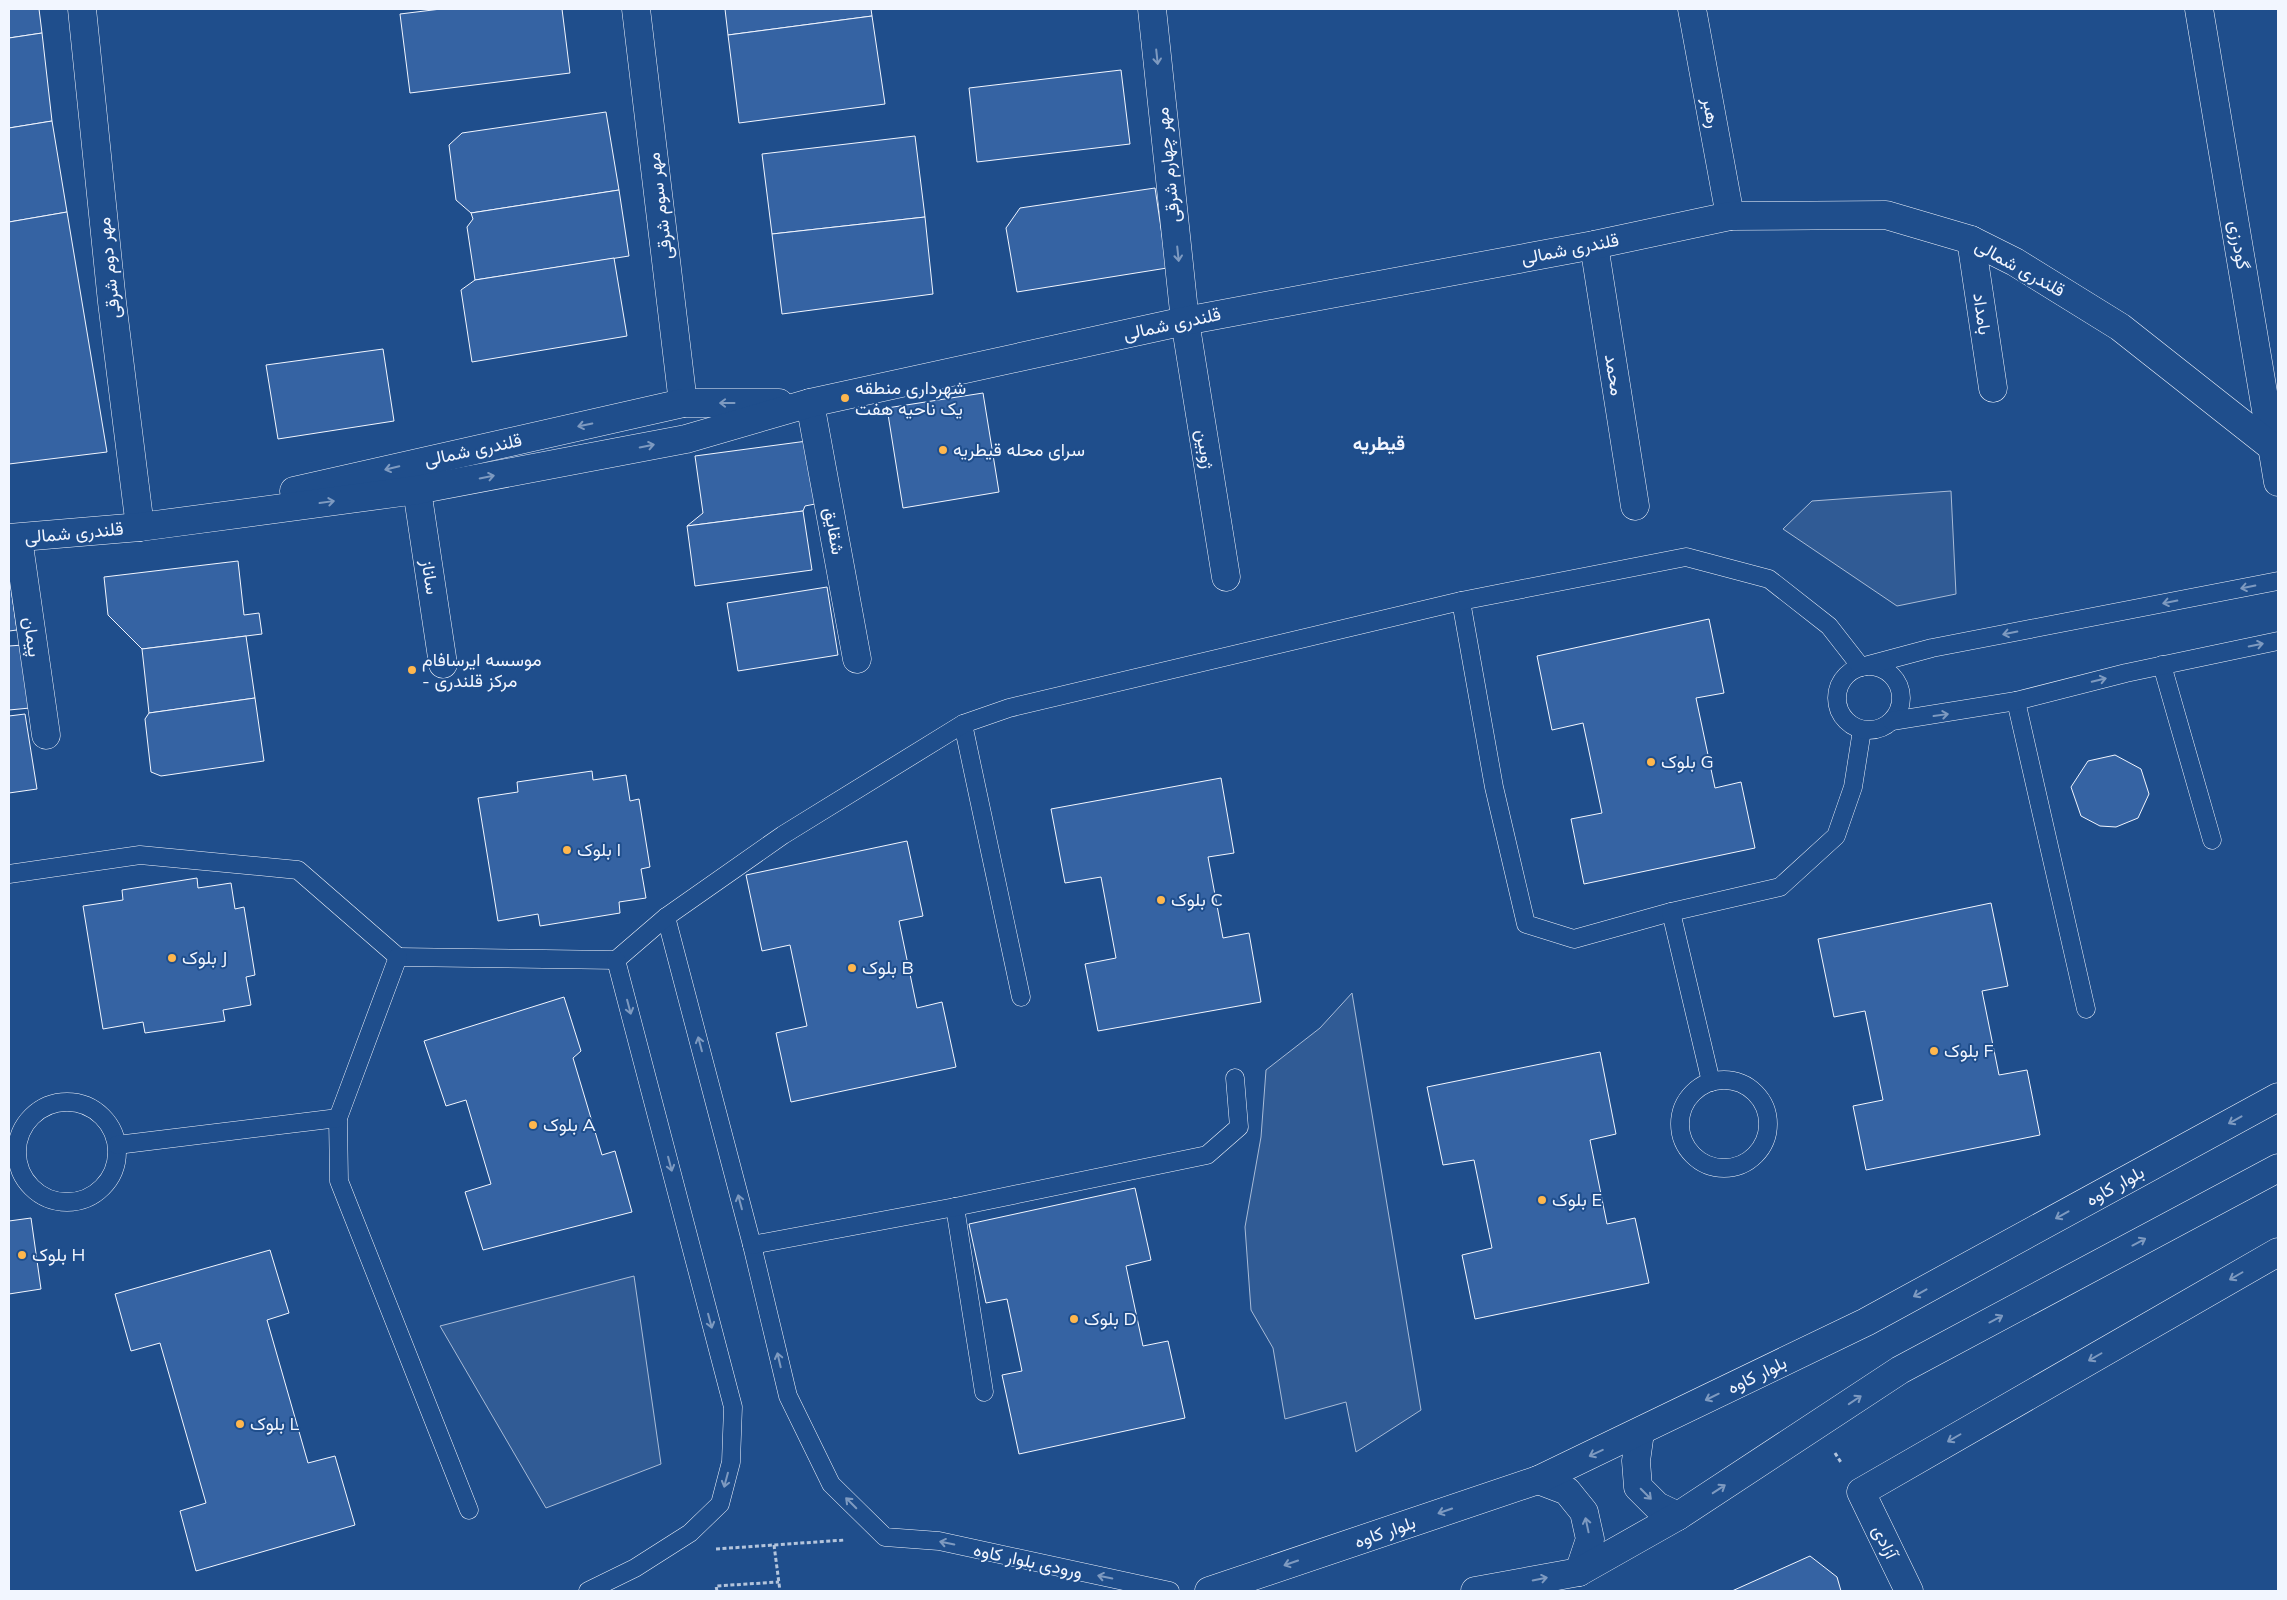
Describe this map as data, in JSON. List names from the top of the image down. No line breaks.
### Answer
{"streets":{"street":["رهبر","مهر چهارم شرقی","مهر سوم شرقی","گودرزی","قلندری شمالی","مهر دوم شرقی","بامداد","محمد","ژوبین","شقایق","ساناز","پیمان","بلوار کاوه","آزادی"],"lane":["ورودی بلوار کاوه"]},"crossings":[["رهبر","قلندری شمالی"],["مهر چهارم شرقی","قلندری شمالی"],["مهر چهارم شرقی","ژوبین"],["مهر سوم شرقی","قلندری شمالی"],["گودرزی","قلندری شمالی"],["قلندری شمالی","مهر دوم شرقی"],["قلندری شمالی","بامداد"],["قلندری شمالی","محمد"],["قلندری شمالی","ژوبین"],["قلندری شمالی","شقایق"],["قلندری شمالی","ساناز"],["قلندری شمالی","پیمان"]],"one_way":["مهر چهارم شرقی","ورودی بلوار کاوه"],"districts":["قیطریه"],"places":["شهرداری منطقه یک ناحیه هفت","سرای محله قیطریه","موسسه ایرسافام - مرکز قلندری","بلوک G","بلوک I","بلوک C","بلوک J","بلوک B","بلوک F","بلوک A","بلوک E","بلوک H","بلوک D","بلوک L"]}
